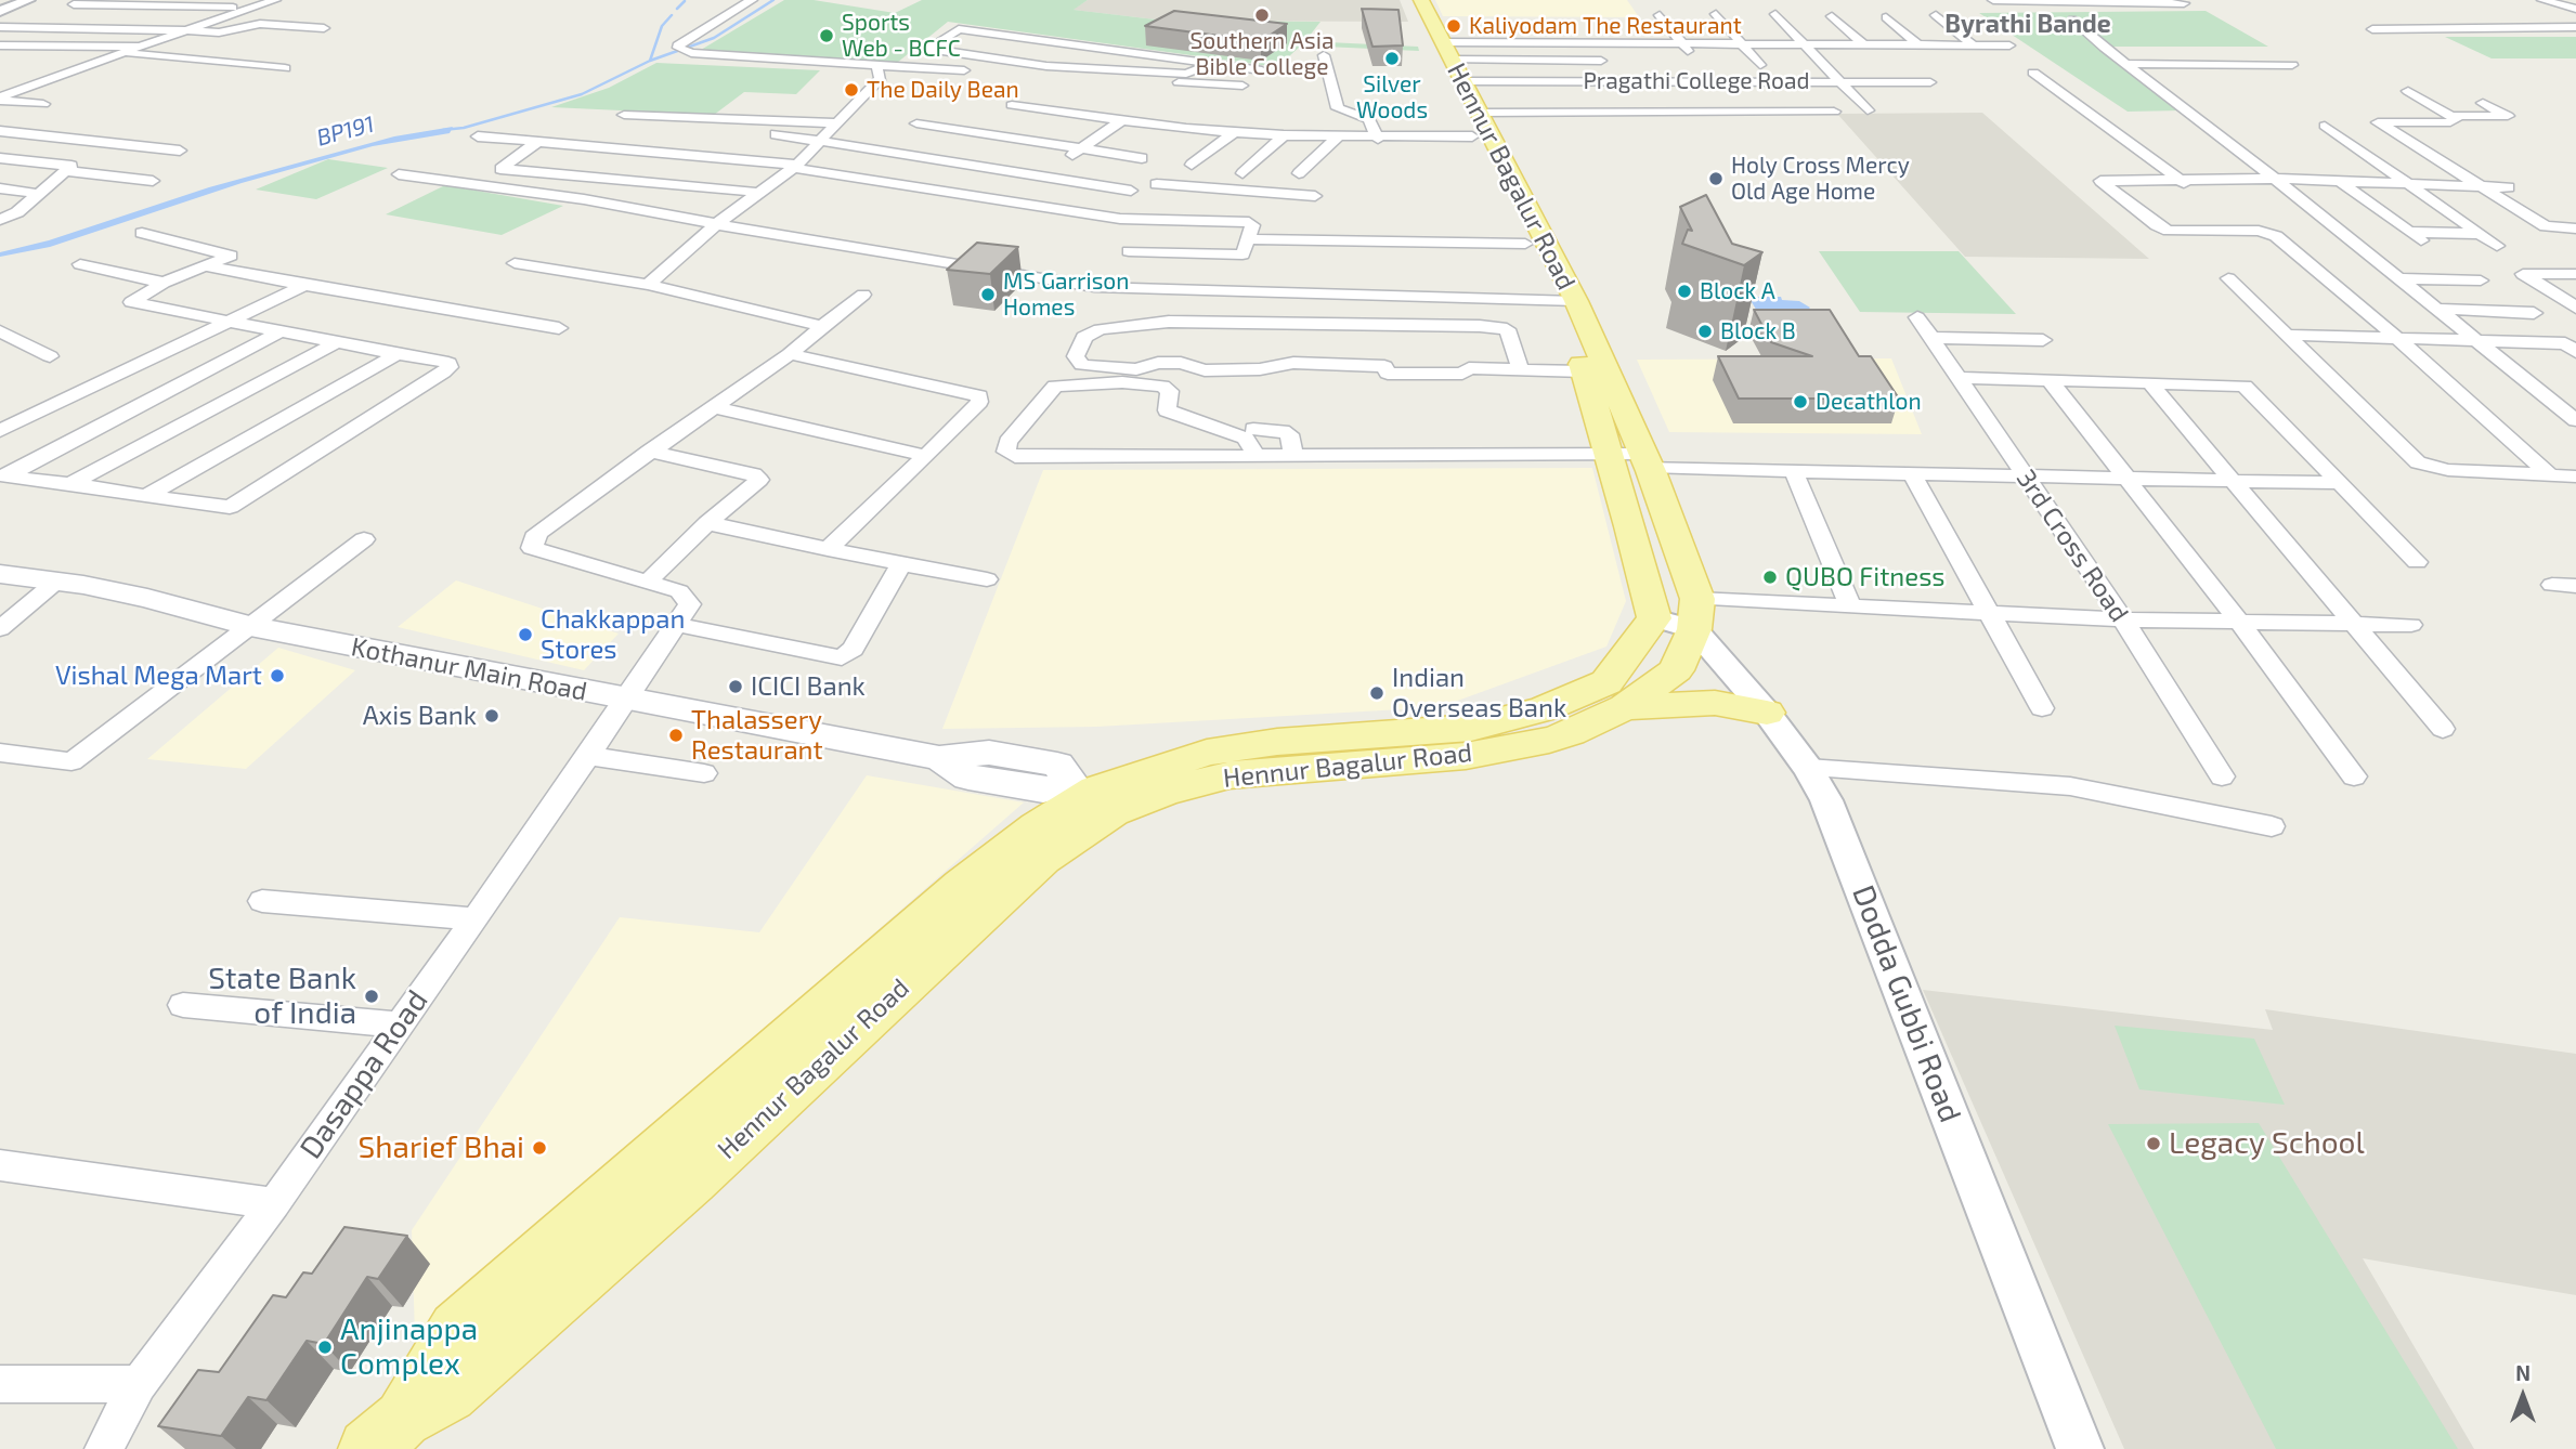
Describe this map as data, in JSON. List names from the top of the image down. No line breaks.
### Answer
{"streets":{"main road":["Hennur Bagalur Road","Kothanur Main Road"],"street":["Pragathi College Road","3rd Cross Road","Dodda Gubbi Road","Dasappa Road"]},"crossings":[["Pragathi College Road","Hennur Bagalur Road"],["Hennur Bagalur Road","Kothanur Main Road"],["Hennur Bagalur Road","Dodda Gubbi Road"],["Kothanur Main Road","Dasappa Road"]],"districts":["Byrathi Bande"],"water":["BP191"],"places":["Southern Asia Bible College","Kaliyodam The Restaurant","Sports Web - BCFC","Silver Woods","The Daily Bean","Holy Cross Mercy Old Age Home","Block A","MS Garrison Homes","Block B","Decathlon","QUBO Fitness","Chakkappan Stores","Vishal Mega Mart","ICICI Bank","Indian Overseas Bank","Axis Bank","Thalassery Restaurant","State Bank of India","Legacy School","Sharief Bhai","Anjinappa Complex"],"north":"top"}
